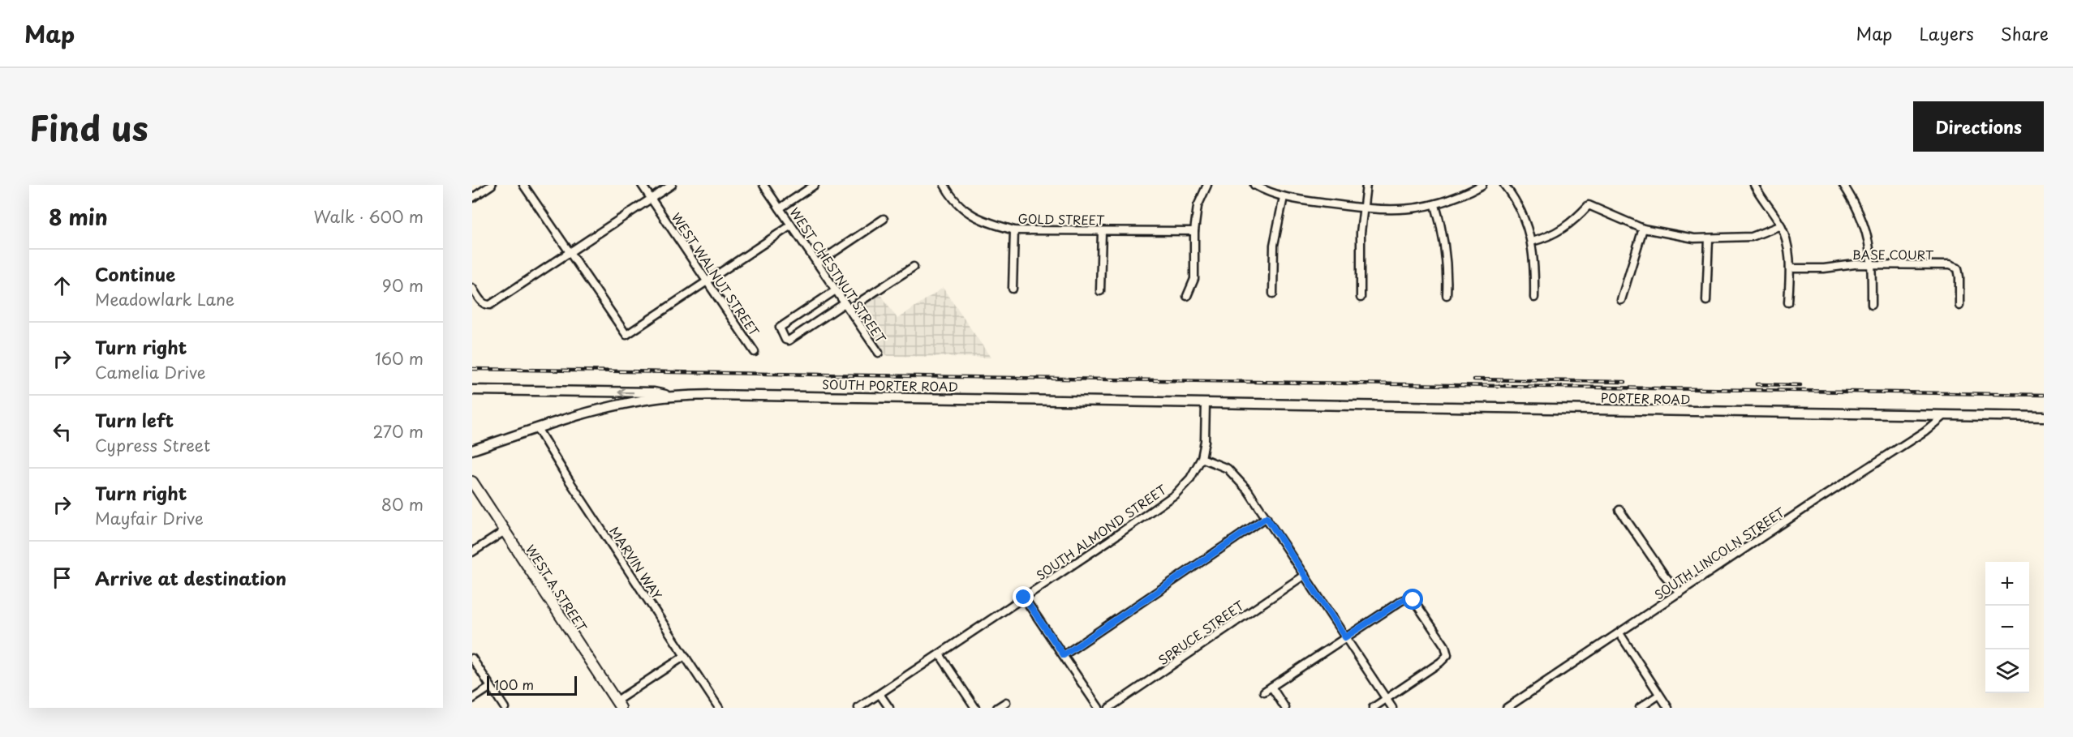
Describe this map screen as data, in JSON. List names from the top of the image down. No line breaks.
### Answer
{"streets":{"main road":["WEST A STREET"],"street":["GOLD STREET","BASE COURT","WEST WALNUT STREET","WEST CHESTNUT STREET","SOUTH PORTER ROAD","PORTER ROAD","SOUTH ALMOND STREET","SOUTH LINCOLN STREET","MARVIN WAY","SPRUCE STREET"]},"crossings":[["SOUTH PORTER ROAD","PORTER ROAD"],["SOUTH PORTER ROAD","SOUTH ALMOND STREET"],["SOUTH PORTER ROAD","MARVIN WAY"],["PORTER ROAD","SOUTH LINCOLN STREET"]],"scale_bar":"100 m","page":{"header":"Map","nav":["Map","Layers","Share"],"title":"Find us","buttons":"Directions","heading":["8 min","Walk · 600 m"],"list":[["Continue","Meadowlark Lane","90 m"],["Turn right","Camelia Drive","160 m"],["Turn left","Cypress Street","270 m"],["Turn right","Mayfair Drive","80 m"],"Arrive at destination"],"map_buttons":["+","−"],"scale":"100 m"}}
